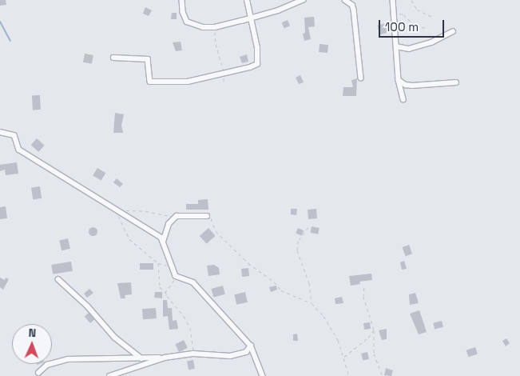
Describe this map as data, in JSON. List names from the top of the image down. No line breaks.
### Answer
{"scale_bar":"100 m","north":"top"}
